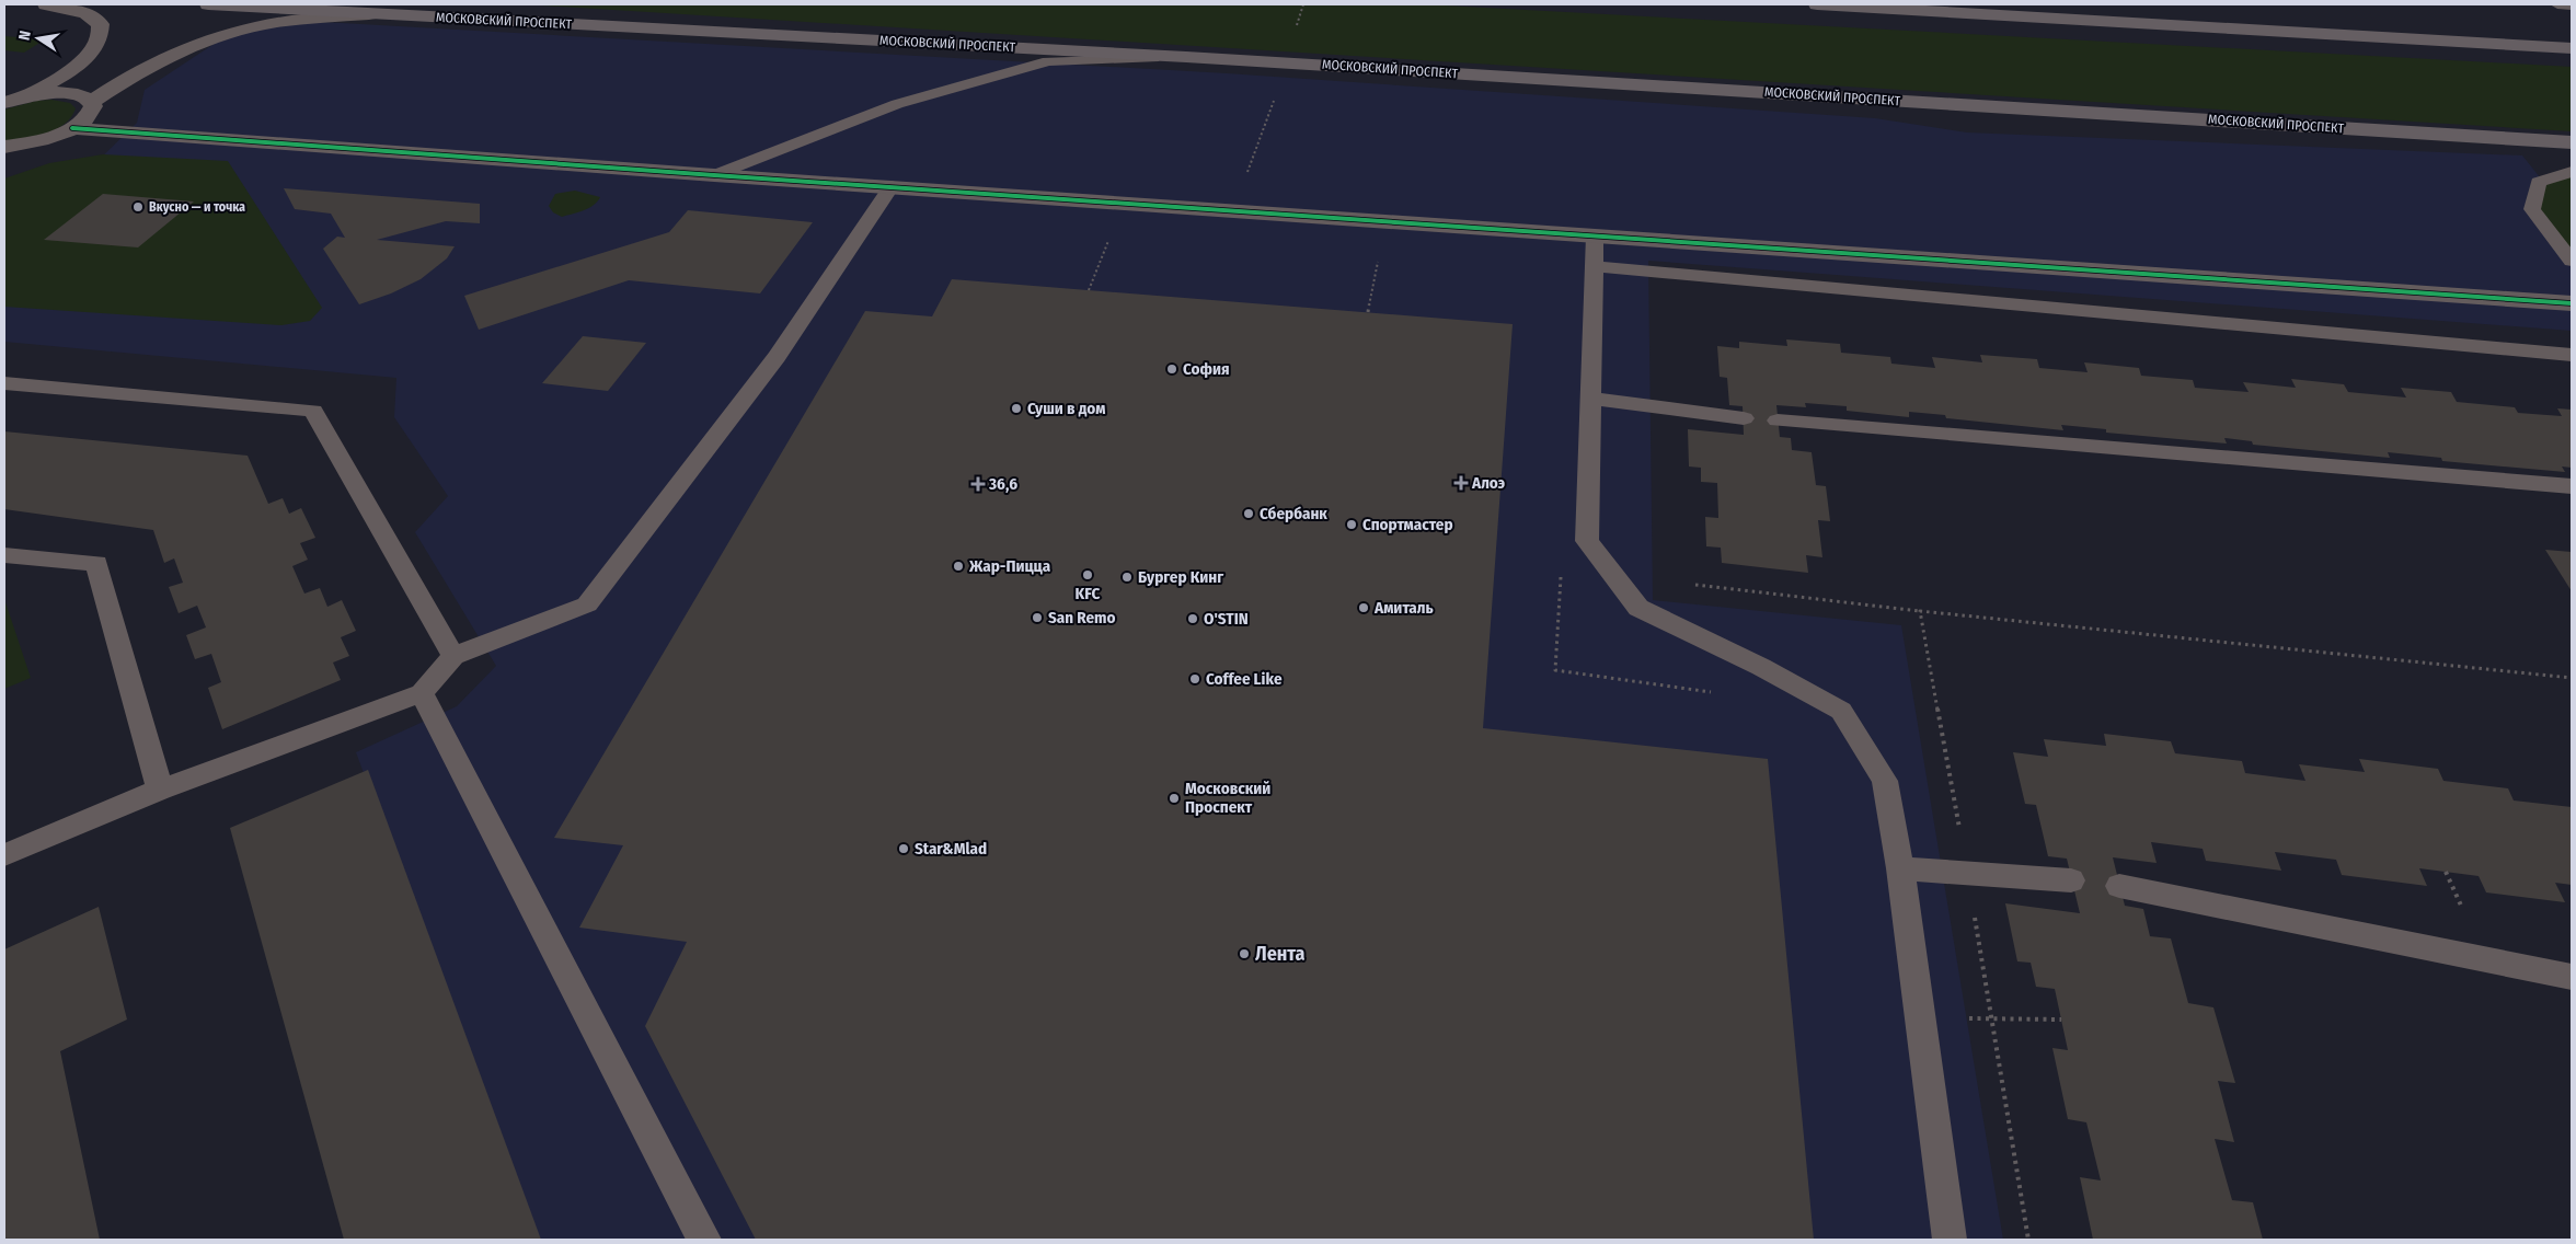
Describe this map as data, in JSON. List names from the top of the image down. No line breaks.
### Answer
{"streets":{"main road":["МОСКОВСКИЙ ПРОСПЕКТ"]},"places":{"other":["Вкусно — и точка","София","Суши в дом","Сбербанк","Спортмастер","Жар-Пицца","KFC","Бургер Кинг","Амиталь","San Remo","O'STIN","Coffee Like","Московский Проспект","Star&Mlad","Лента"],"health":["Алоэ","36,6"]},"north":"left"}
